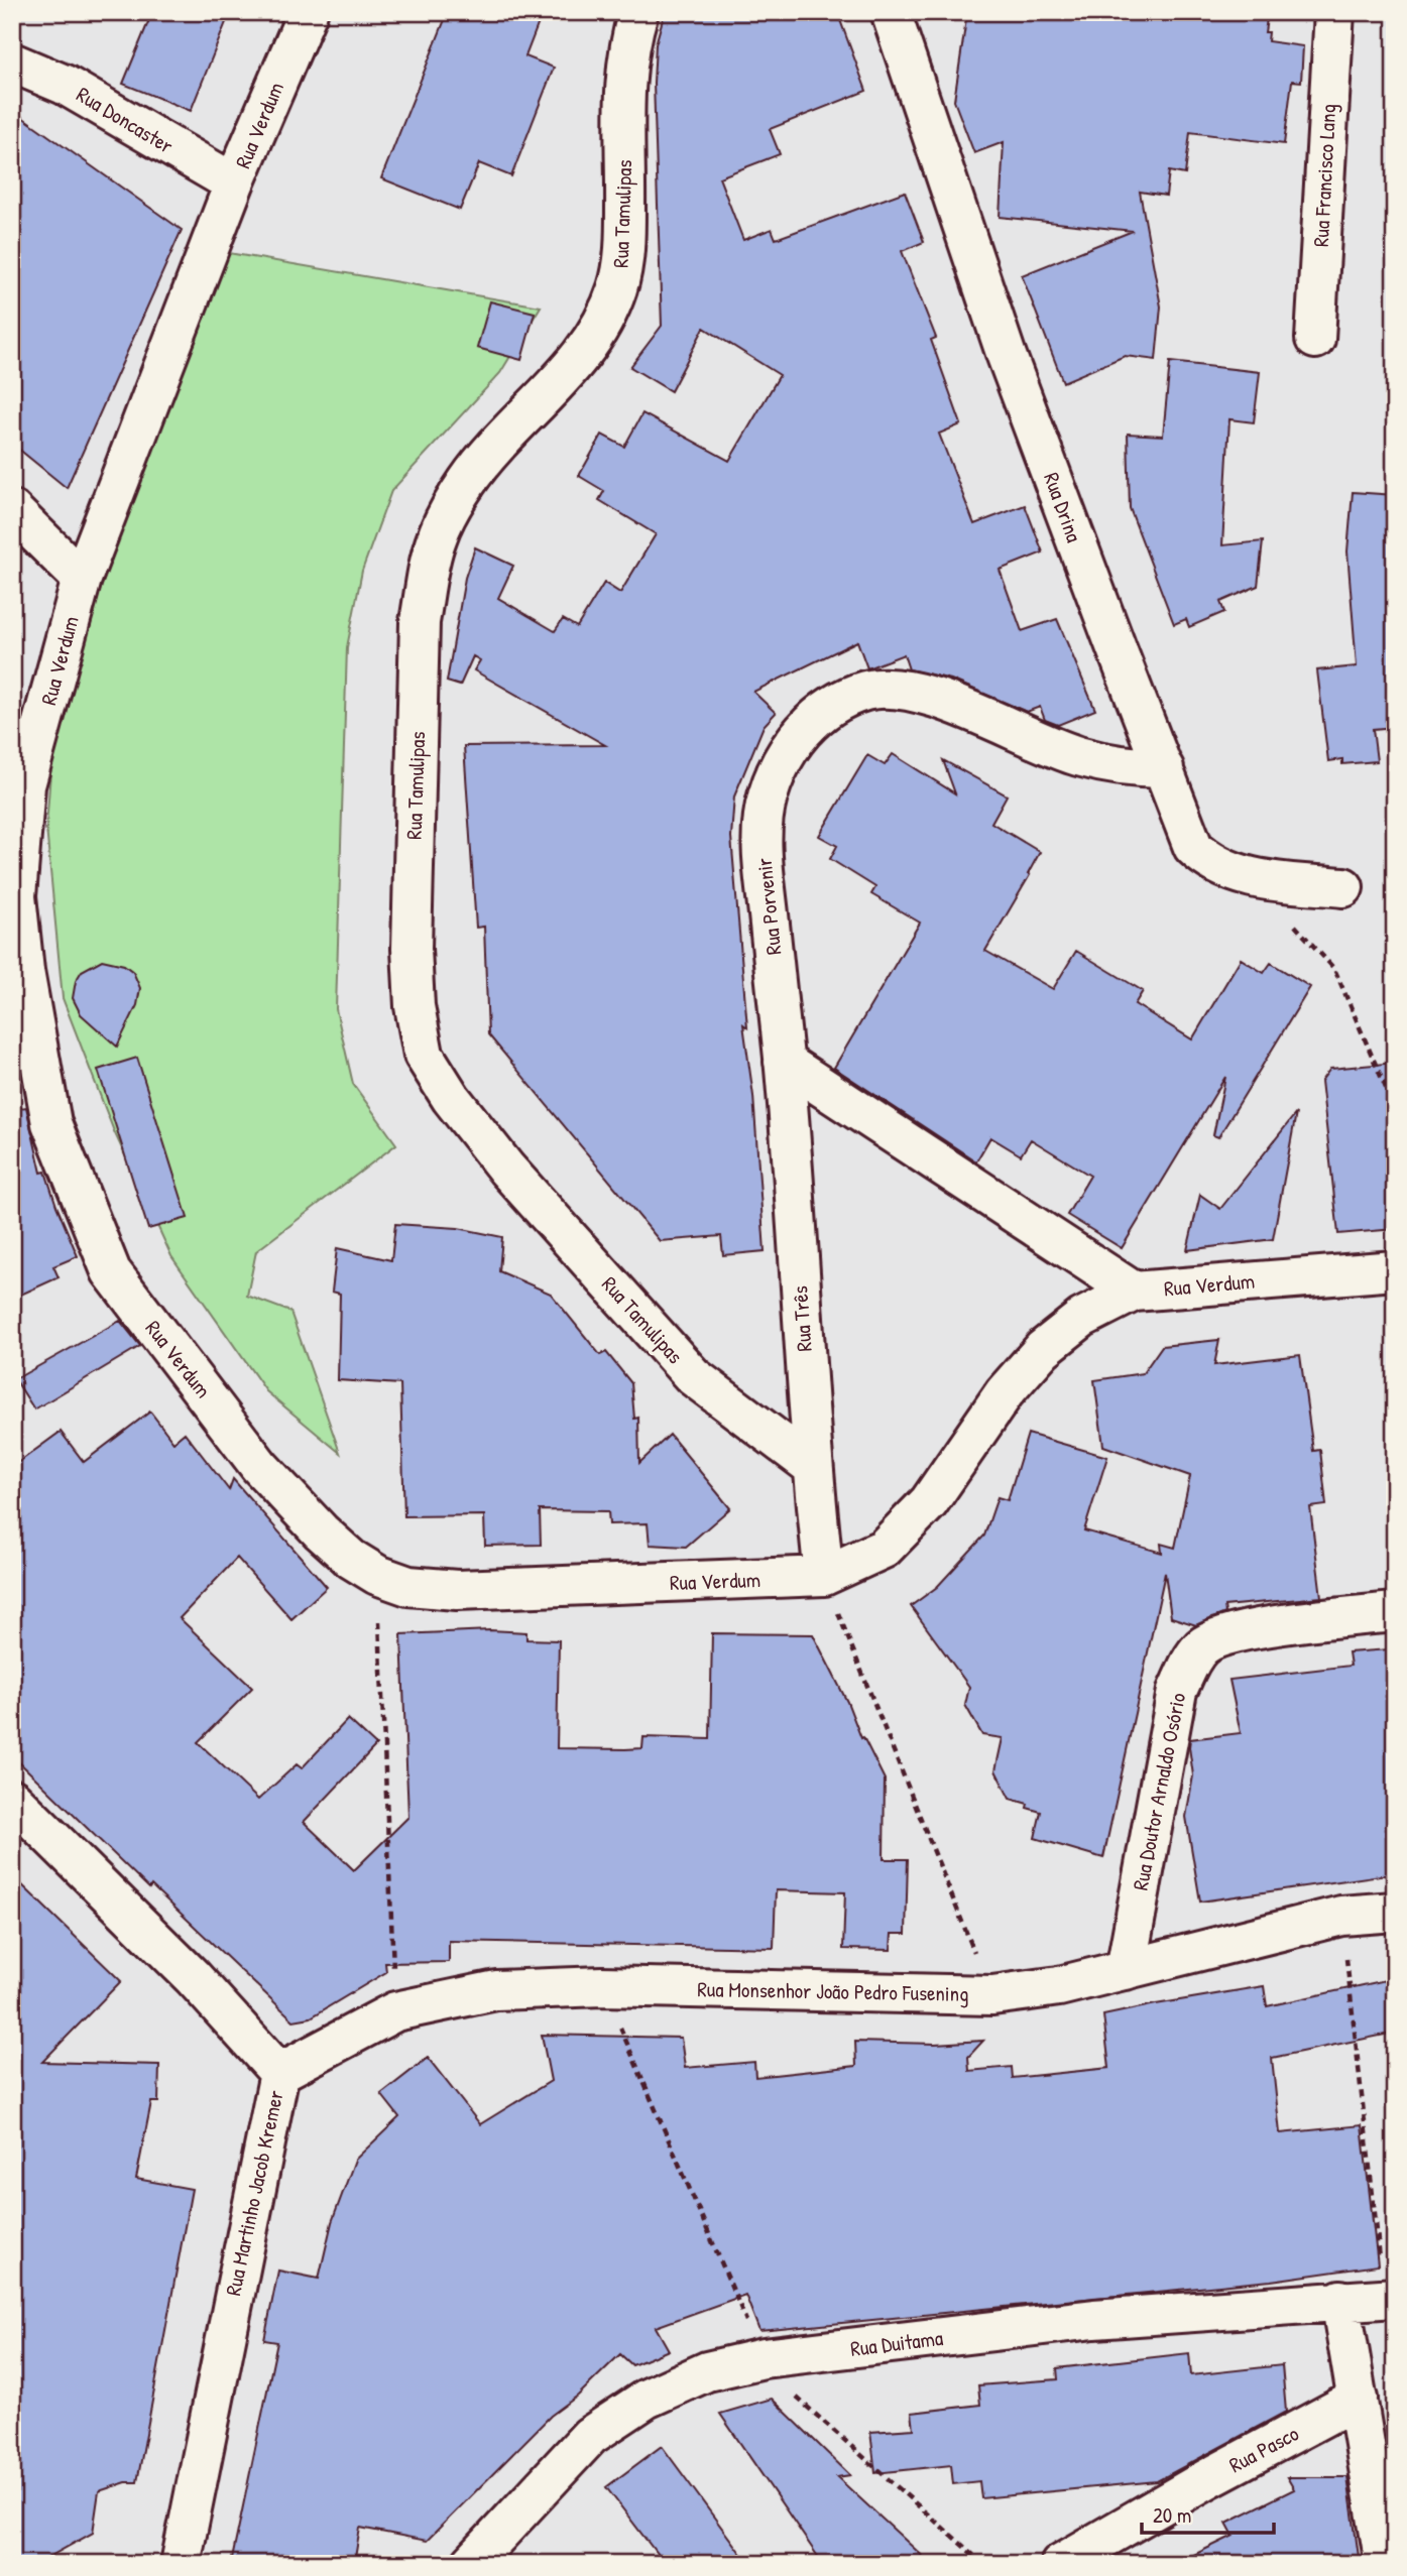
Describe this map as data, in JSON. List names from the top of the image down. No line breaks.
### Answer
{"streets":{"street":["Rua Doncaster","Rua Verdum","Rua Francisco Lang","Rua Tamulipas","Rua Drina","Rua Porvenir","Rua Três","Rua Doutor Arnaldo Osório","Rua Monsenhor João Pedro Fusening","Rua Martinho Jacob Kremer","Rua Duitama","Rua Pasco"]},"crossings":[["Rua Doncaster","Rua Verdum"],["Rua Verdum","Rua Três"],["Rua Tamulipas","Rua Três"],["Rua Drina","Rua Porvenir"],["Rua Porvenir","Rua Três"],["Rua Doutor Arnaldo Osório","Rua Monsenhor João Pedro Fusening"],["Rua Monsenhor João Pedro Fusening","Rua Martinho Jacob Kremer"]],"scale_bar":"20 m"}
